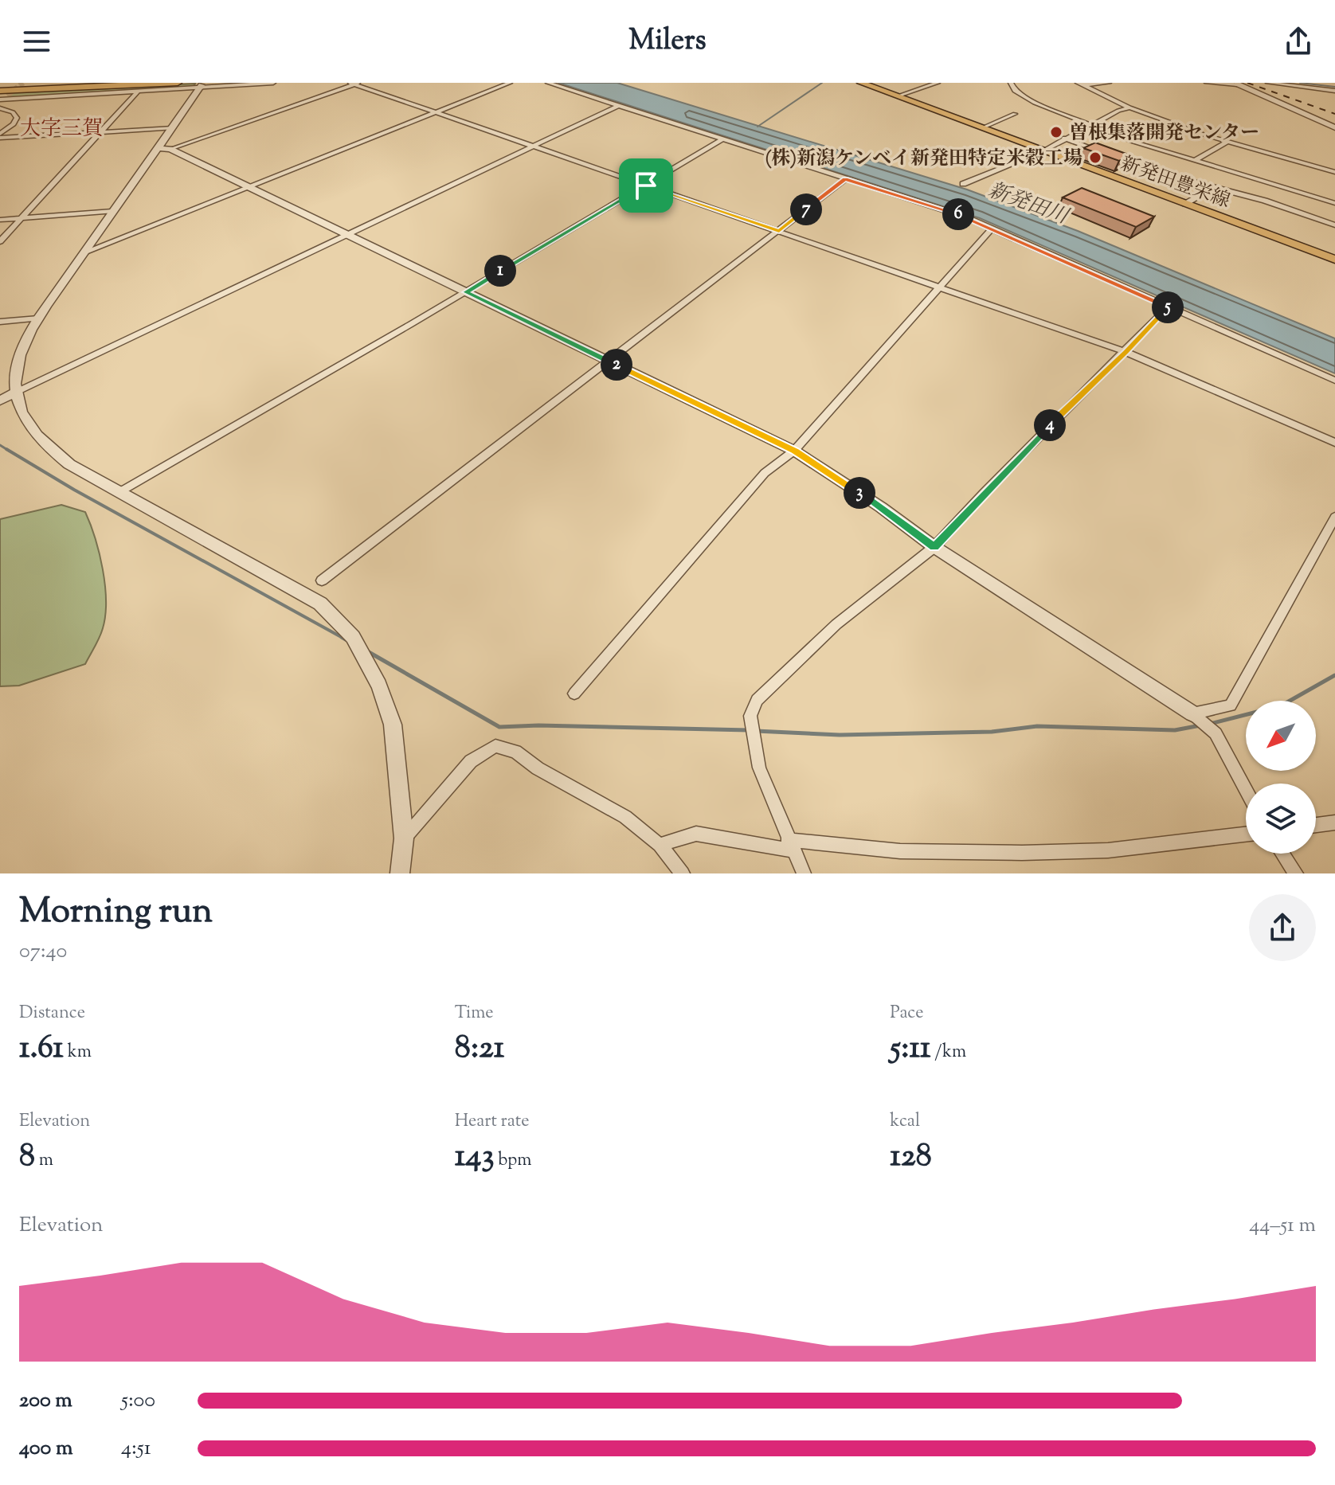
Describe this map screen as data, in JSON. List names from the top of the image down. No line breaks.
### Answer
{"streets":{"main road":["新発田豊栄線"]},"districts":["大字三賀"],"water":["新発田川"],"places":["曽根集落開発センター","(株)新潟ケンベイ新発田特定米穀工場"],"north":"bottom left","page":{"header":"Milers","pins":["7","6","1","5","2","4","3"],"heading":["Morning run","07:40"],"stats":[["Distance","1.61 km"],["Time","8:21"],["Pace","5:11 /km"],["Elevation","8 m"],["Heart rate","143 bpm"],["kcal","128"]],"chart":["Elevation","44–51 m"],"list":[{"name":"200 m","note":"5:00"},{"name":"400 m","note":"4:51"}]}}
